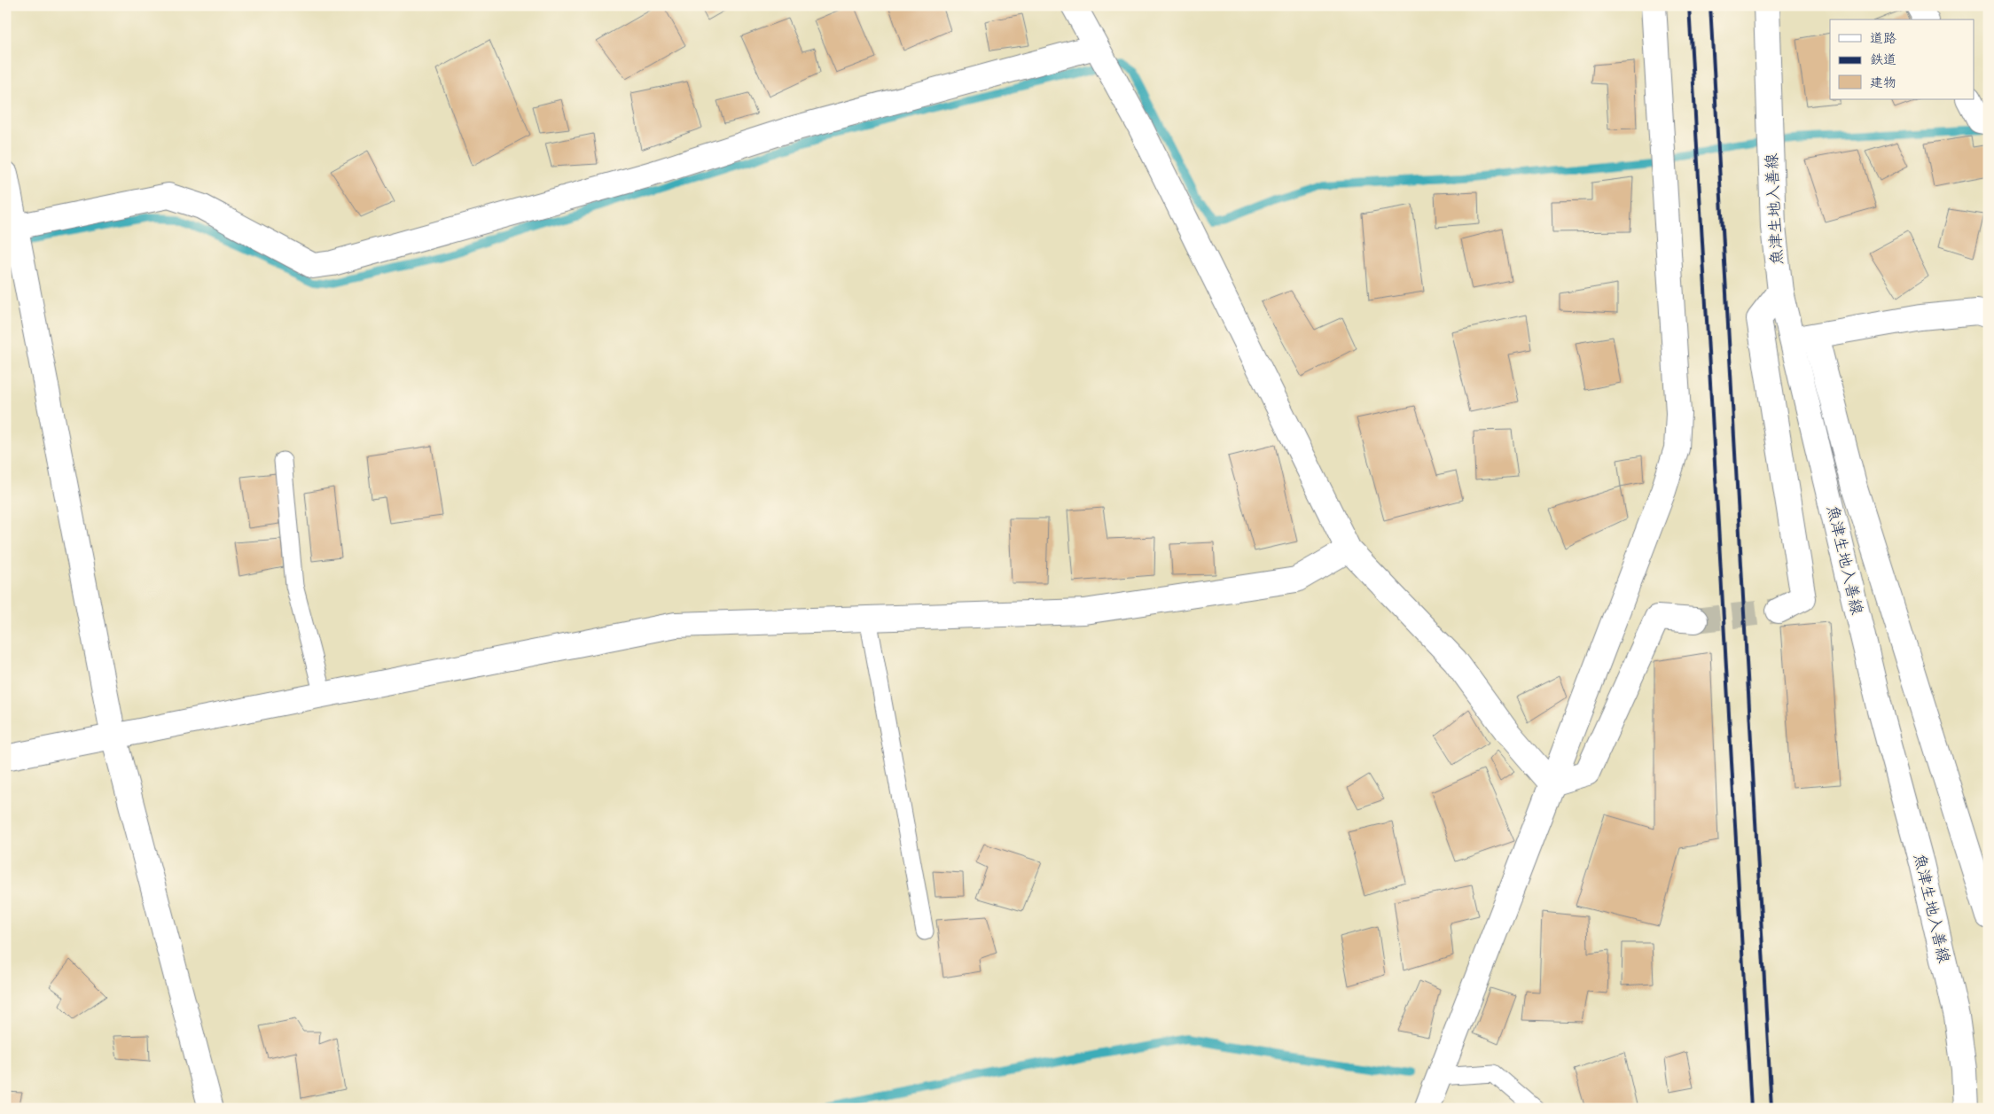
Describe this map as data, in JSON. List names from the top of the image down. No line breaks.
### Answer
{"streets":{"street":["魚津生地入善線"]},"legend":["道路","鉄道","建物"]}
